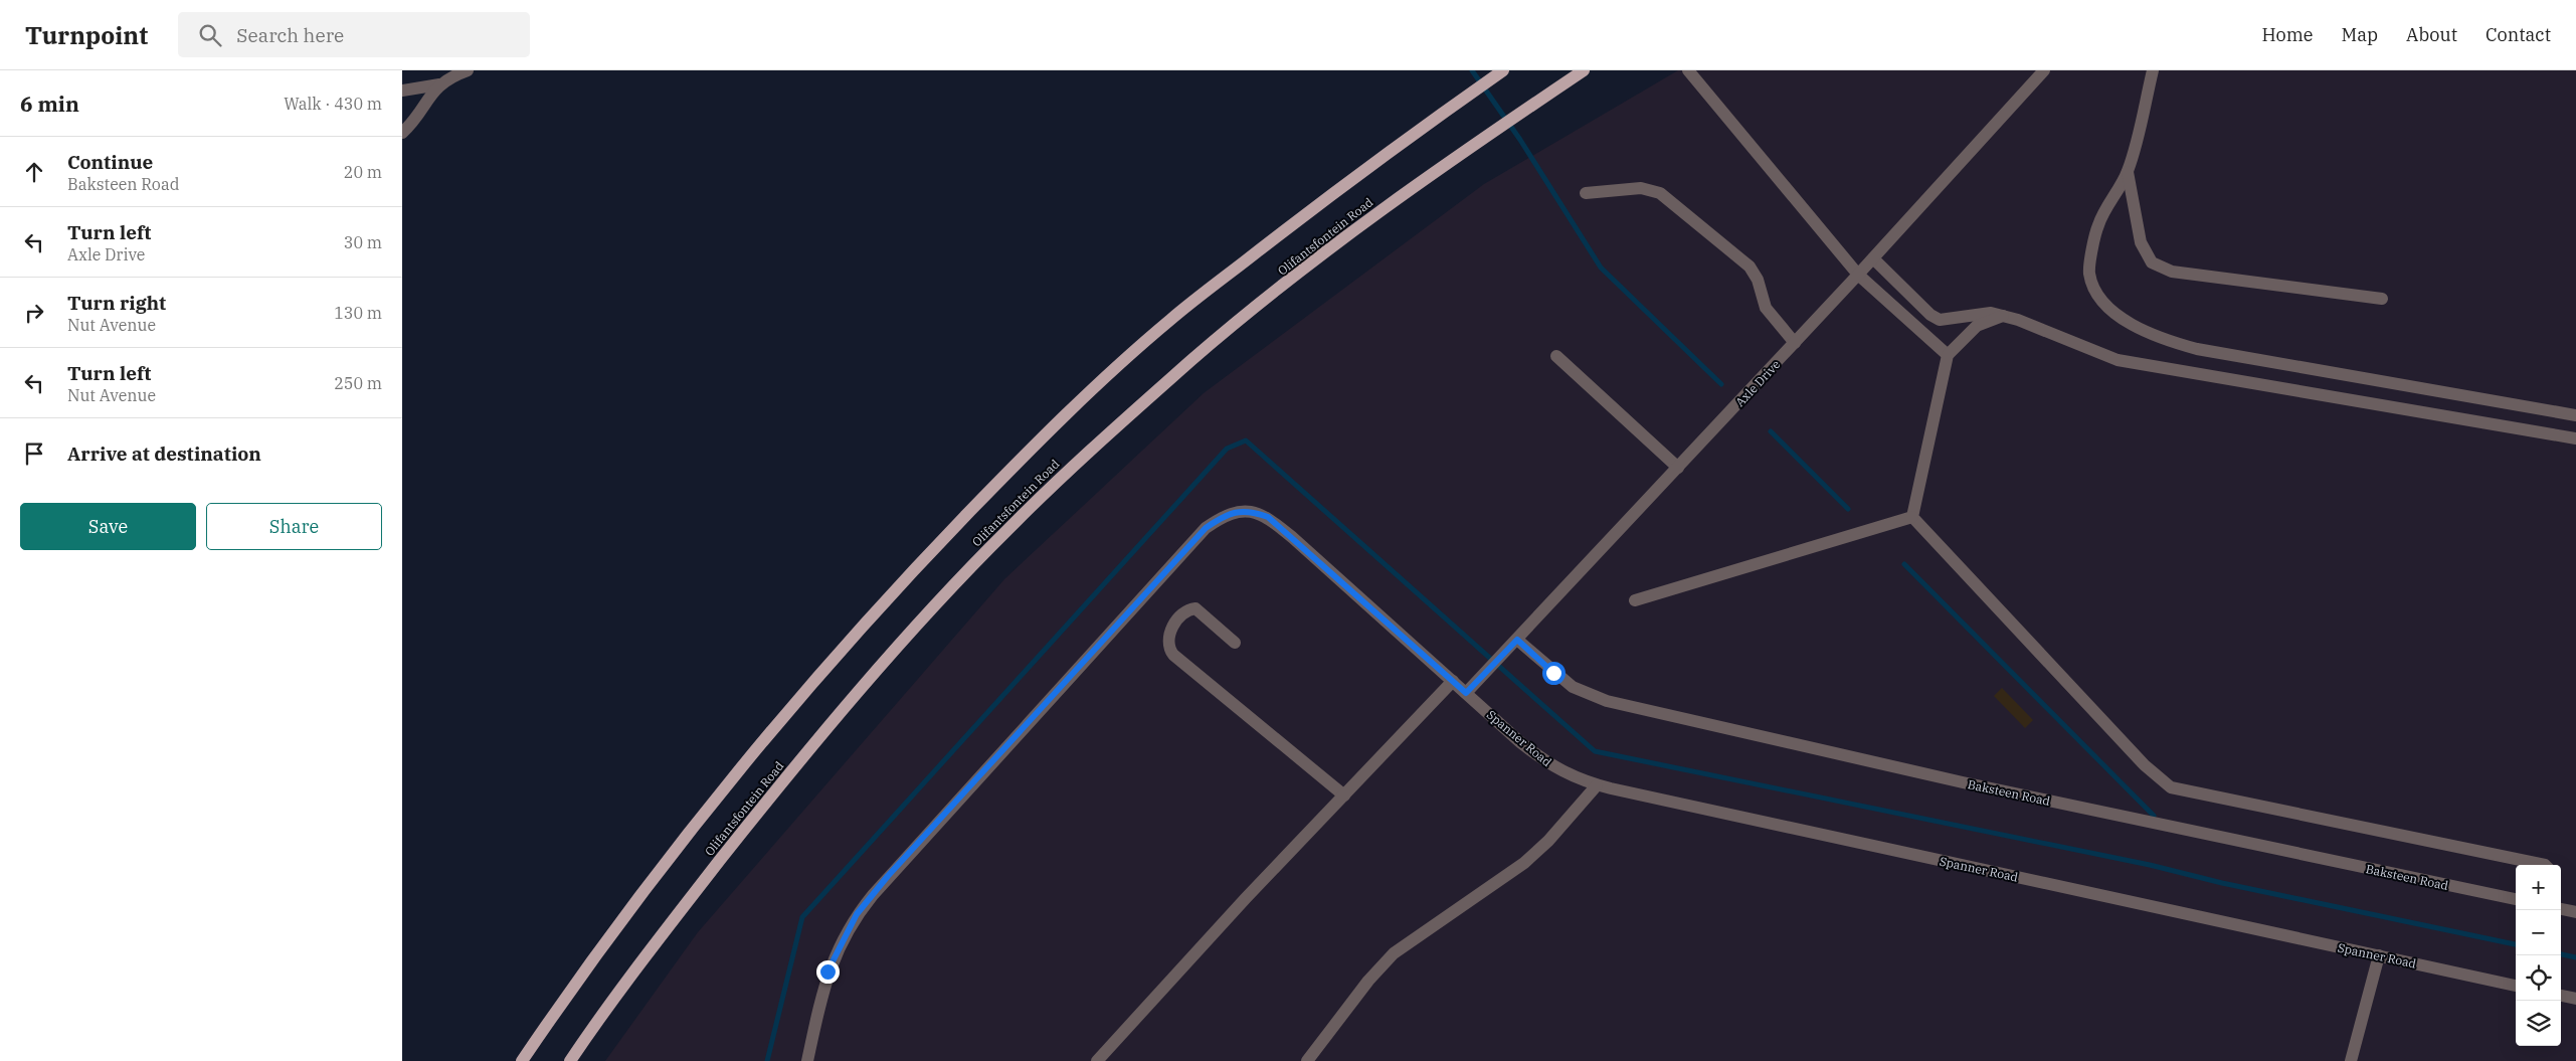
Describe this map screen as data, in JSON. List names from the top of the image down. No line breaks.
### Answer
{"streets":{"main road":["Olifantsfontein Road"],"street":["Axle Drive","Spanner Road","Baksteen Road"]},"crossings":[["Axle Drive","Spanner Road"],["Axle Drive","Baksteen Road"]],"page":{"header":"Turnpoint","search":"Search here","nav":["Home","Map","About","Contact"],"heading":["6 min","Walk · 430 m"],"list":[["Continue","Baksteen Road","20 m"],["Turn left","Axle Drive","30 m"],["Turn right","Nut Avenue","130 m"],["Turn left","Nut Avenue","250 m"],"Arrive at destination"],"buttons":["Save","Share"],"map_buttons":["+","−"]}}
